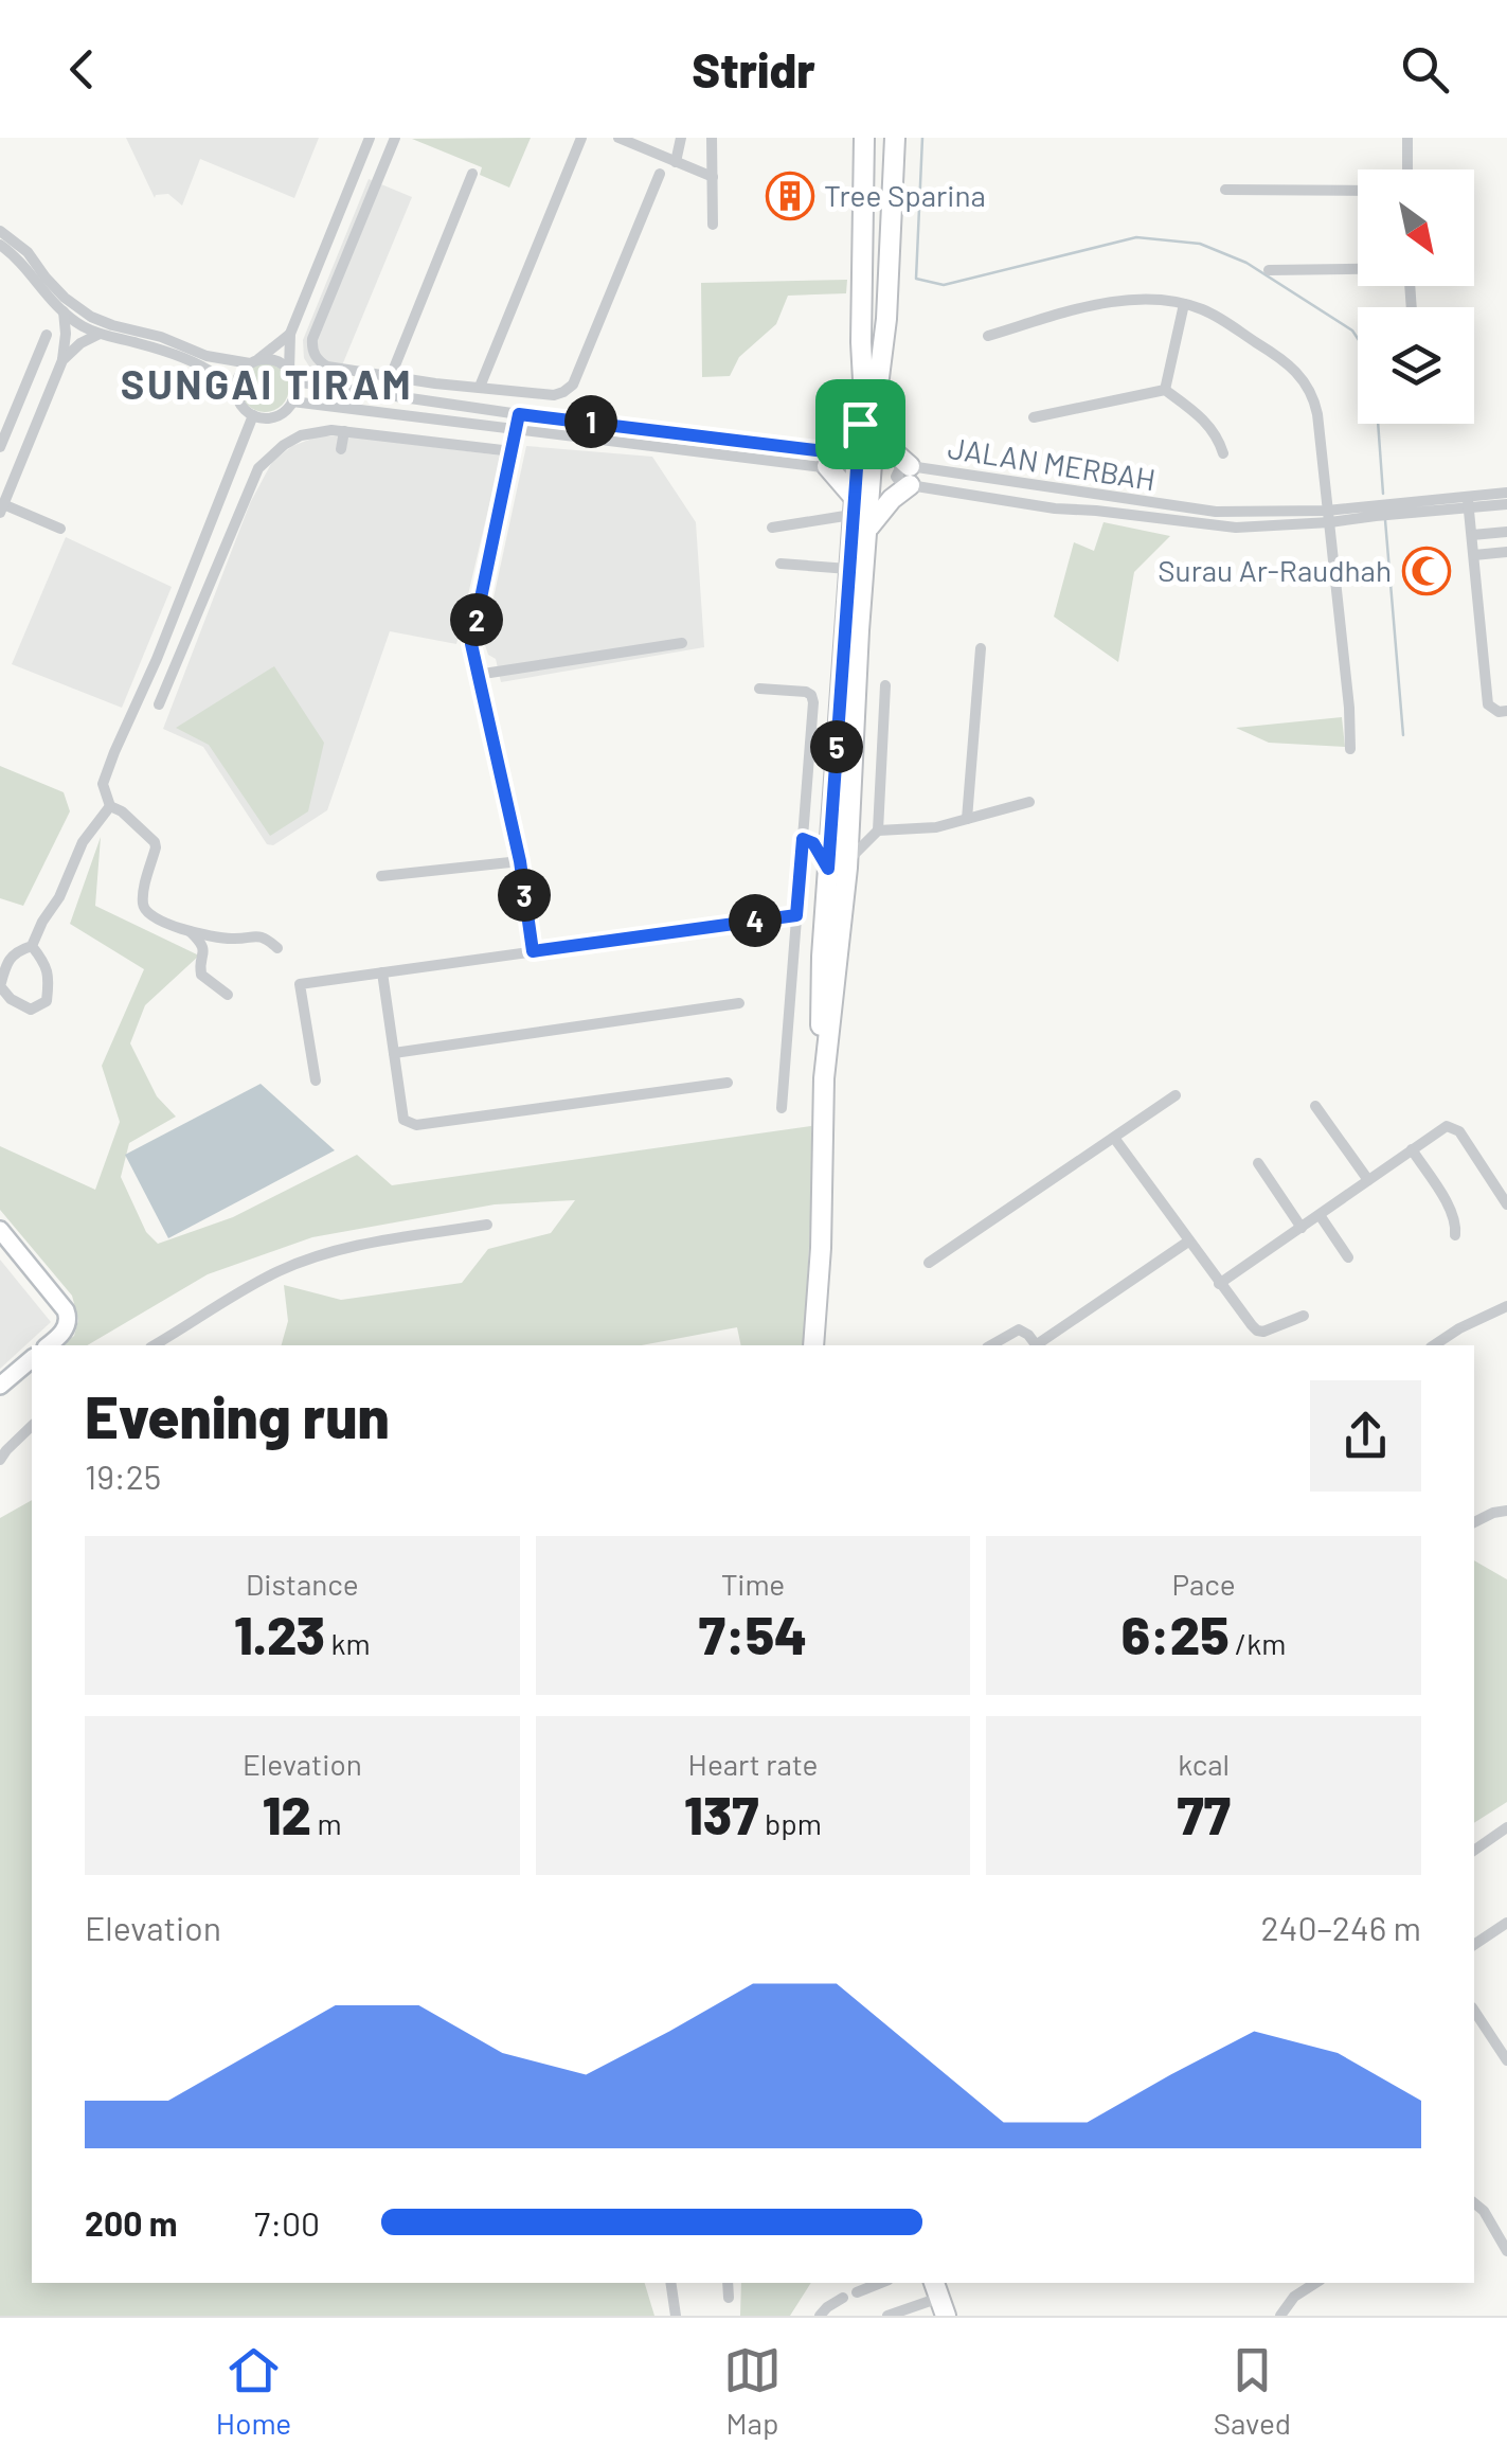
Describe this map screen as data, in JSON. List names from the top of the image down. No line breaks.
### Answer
{"streets":{"street":["JALAN MERBAH"]},"districts":["SUNGAI TIRAM"],"places":{"building":["Tree Sparina"],"mosque":["Surau Ar-Raudhah"]},"north":"bottom right","page":{"header":"Stridr","pins":["1","2","5","3","4"],"heading":["Evening run","19:25"],"stats":[["Distance","1.23 km"],["Time","7:54"],["Pace","6:25 /km"],["Elevation","12 m"],["Heart rate","137 bpm"],["kcal","77"]],"chart":["Elevation","240–246 m"],"list":[{"name":"200 m","note":"7:00"}],"tabs":["Home","Map","Saved"]}}
